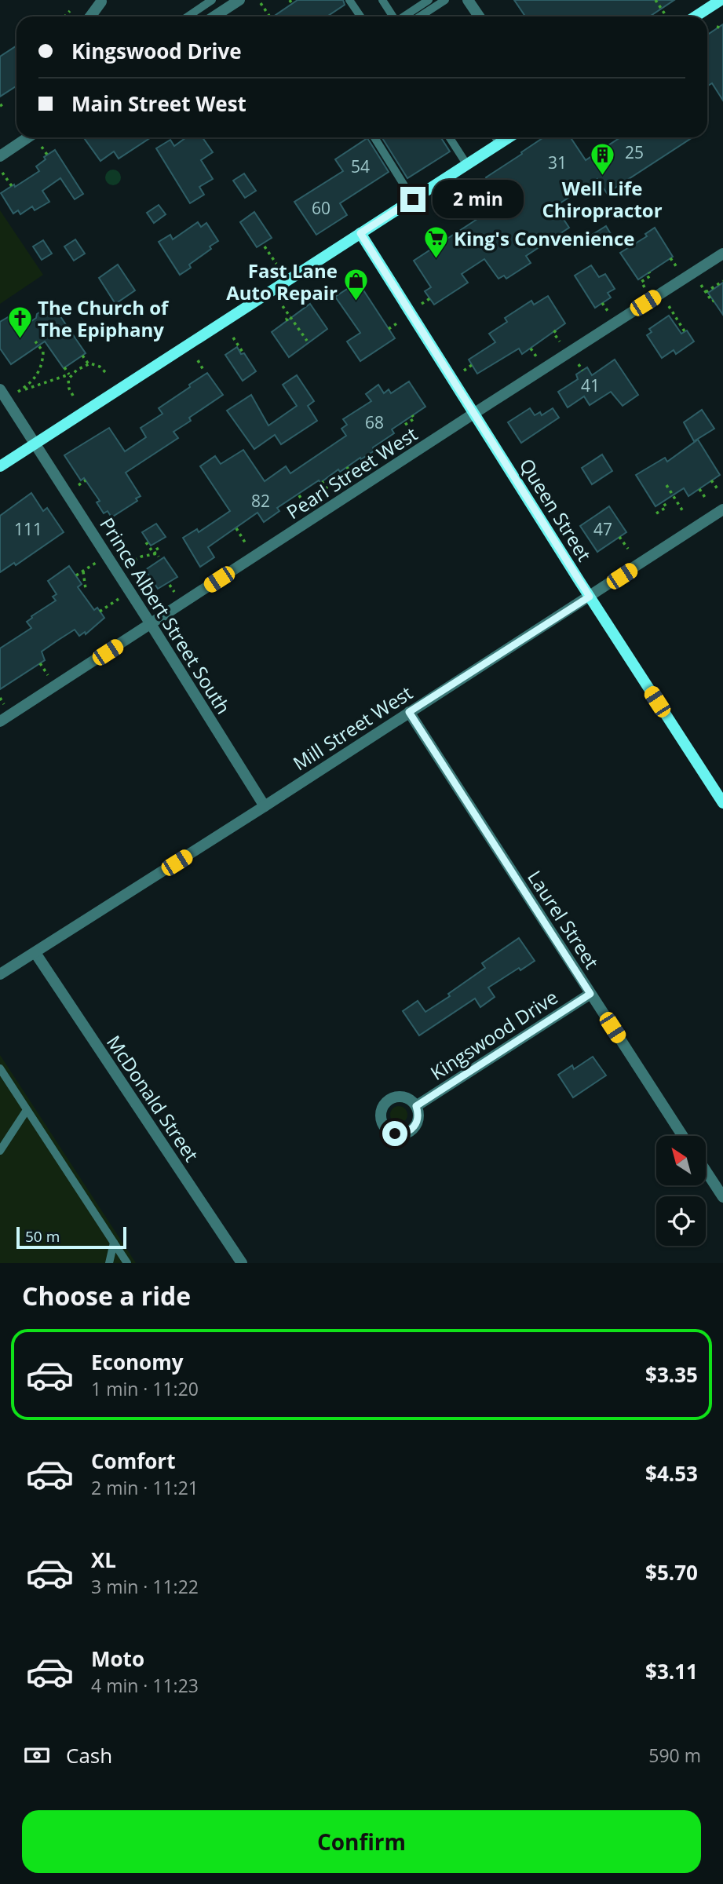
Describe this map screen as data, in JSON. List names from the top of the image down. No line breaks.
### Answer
{"streets":{"street":["Pearl Street West","Queen Street","Prince Albert Street South","Mill Street West","Laurel Street","Kingswood Drive","McDonald Street"]},"crossings":[["Pearl Street West","Queen Street"],["Pearl Street West","Prince Albert Street South"],["Queen Street","Mill Street West"],["Prince Albert Street South","Mill Street West"],["Mill Street West","Laurel Street"],["Mill Street West","McDonald Street"],["Laurel Street","Kingswood Drive"]],"places":{"building":["Well Life Chiropractor"],"supermarket":["King's Convenience"],"shop":["Fast Lane Auto Repair"],"church":["The Church of The Epiphany"]},"house_numbers":["25","31","54","60","41","68","82","111","47"],"scale_bar":"50 m","north":"top left","page":{"banner":["Kingswood Drive","Main Street West"],"bubble":"2 min","scale":"50 m","heading":"Choose a ride","list":[{"name":"Economy","note":"1 min · 11:20","value":"$3.35"},{"name":"Comfort","note":"2 min · 11:21","value":"$4.53"},{"name":"XL","note":"3 min · 11:22","value":"$5.70"},{"name":"Moto","note":"4 min · 11:23","value":"$3.11"}],"pay":["Cash","590 m"],"buttons":"Confirm"}}
